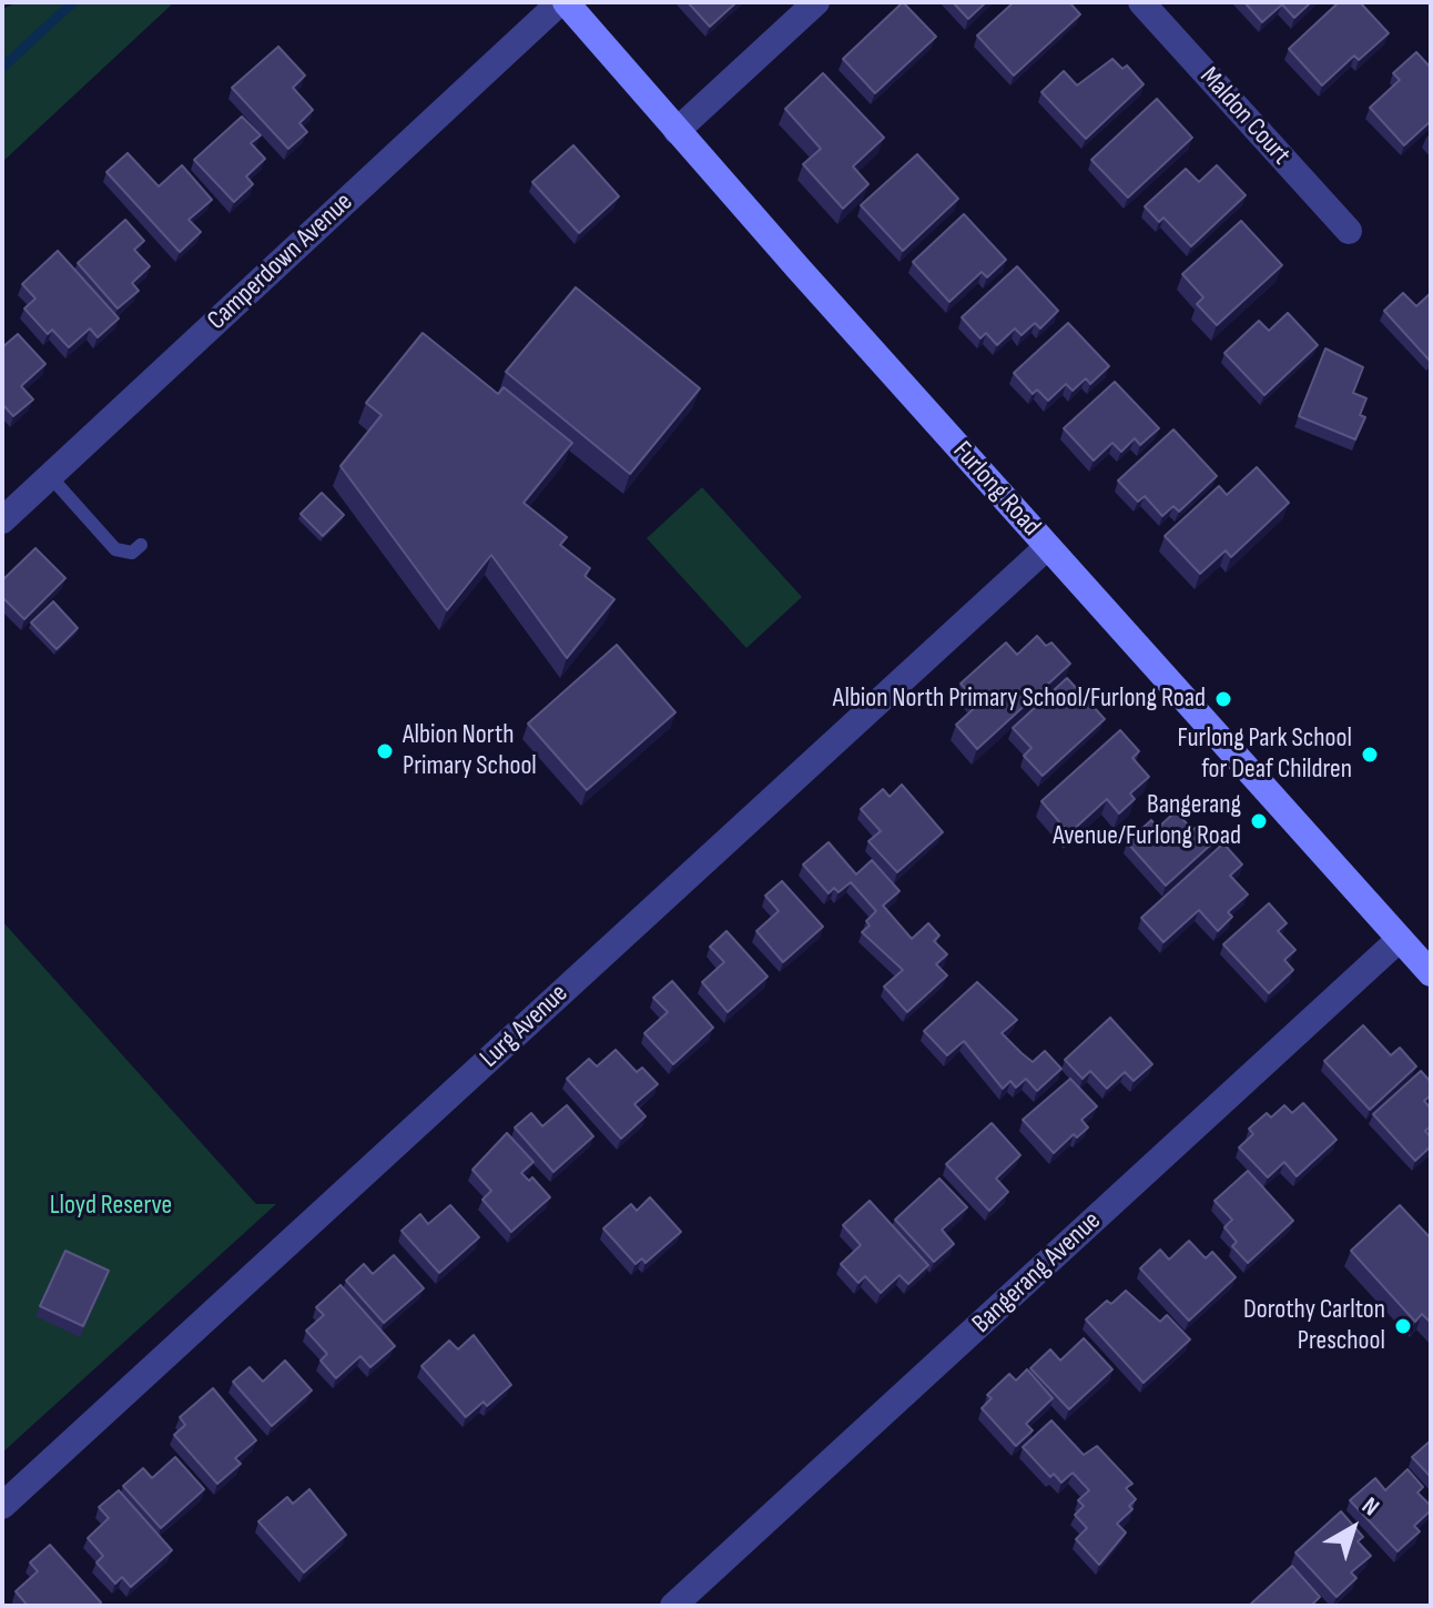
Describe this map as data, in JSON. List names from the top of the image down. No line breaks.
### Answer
{"streets":{"street":["Maldon Court","Camperdown Avenue","Furlong Road","Lurg Avenue","Bangerang Avenue"]},"crossings":[["Camperdown Avenue","Furlong Road"],["Furlong Road","Lurg Avenue"],["Furlong Road","Bangerang Avenue"]],"parks":["Lloyd Reserve"],"places":["Albion North Primary School/Furlong Road","Albion North Primary School","Furlong Park School for Deaf Children","Bangerang Avenue/Furlong Road","Dorothy Carlton Preschool"],"north":"top right"}
